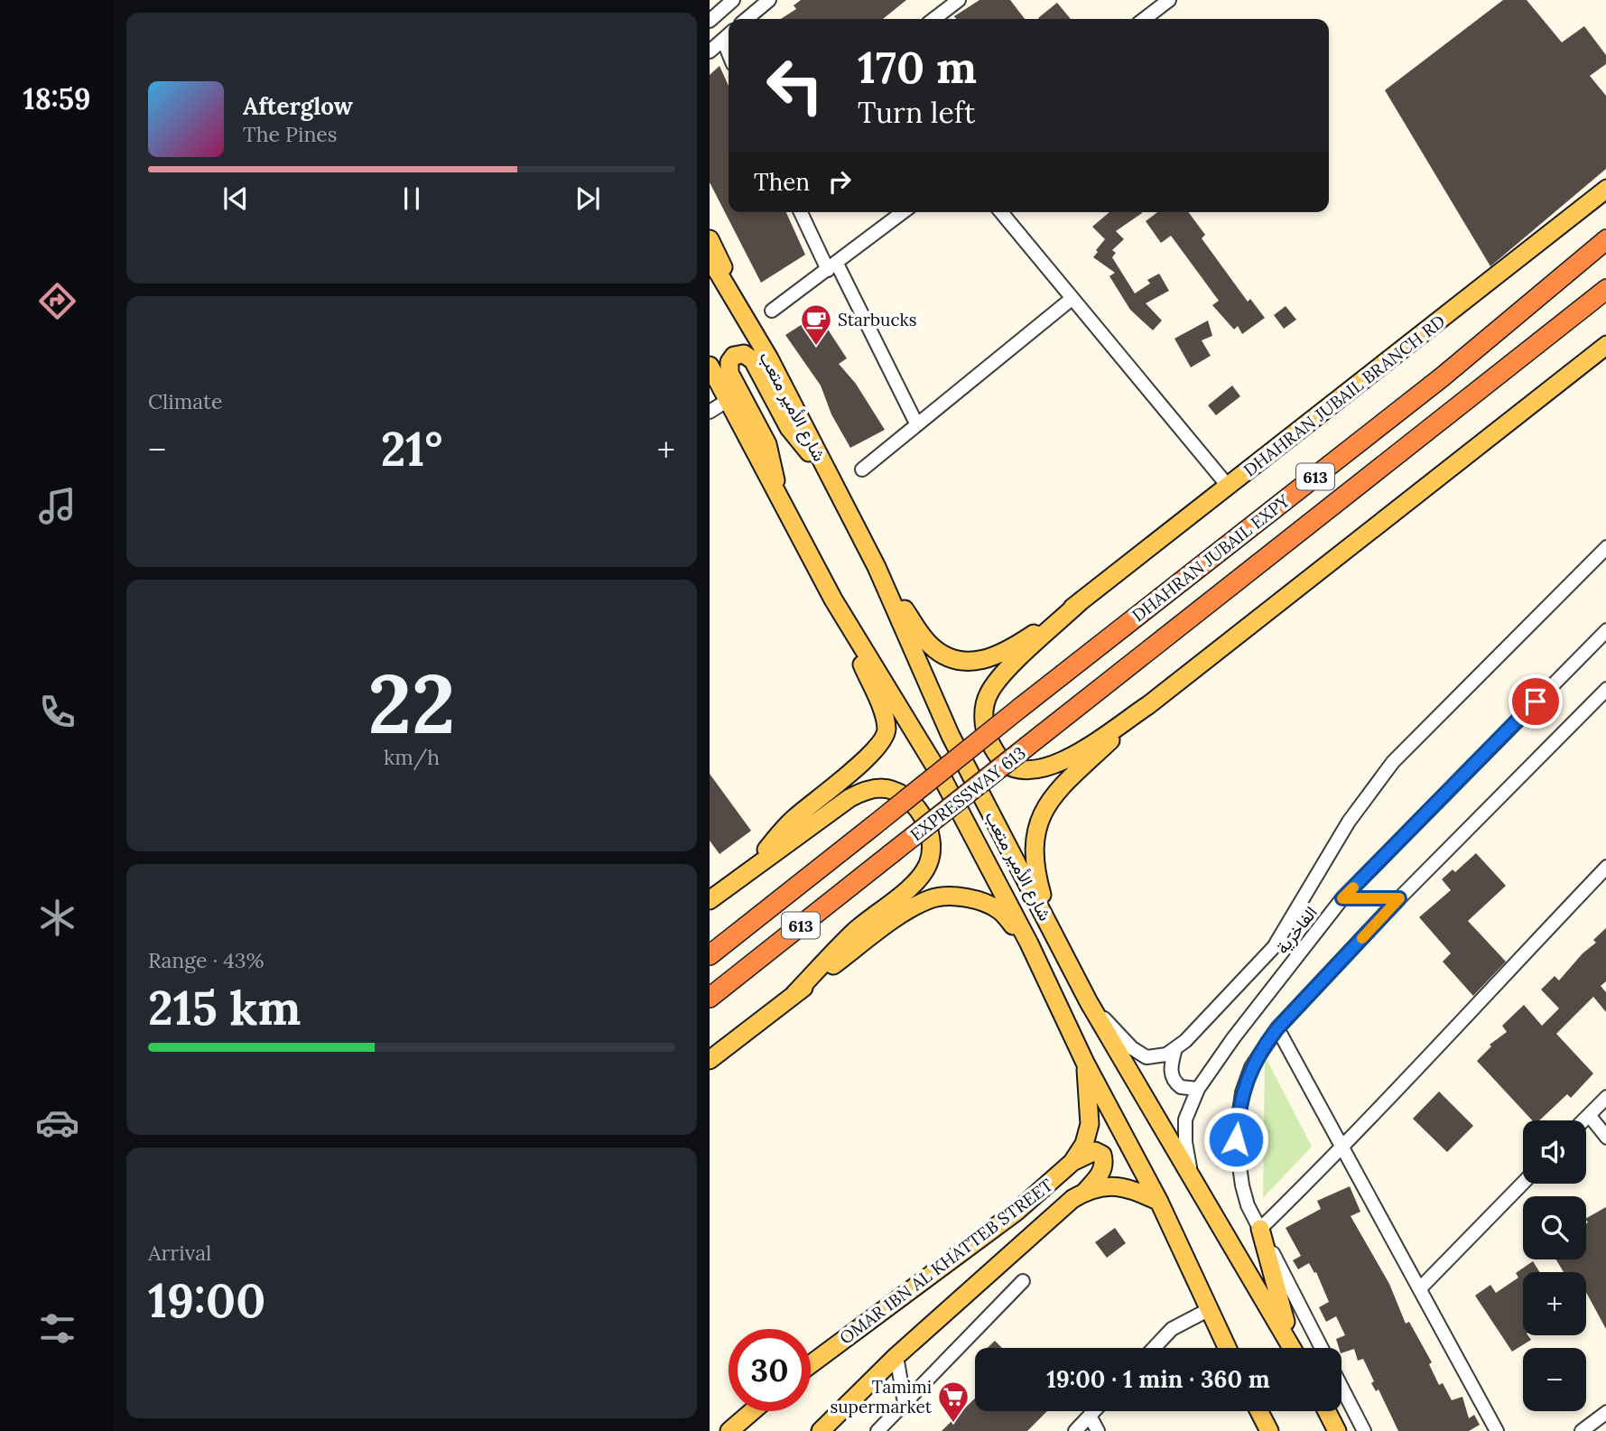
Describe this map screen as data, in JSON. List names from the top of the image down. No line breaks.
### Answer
{"streets":{"highway":["613","DHAHRAN JUBAIL EXPY","EXPRESSWAY 613"],"main road":["DHAHRAN JUBAIL BRANCH RD","شارع الأمير متعب","OMAR IBN AL KHATTEB STREET"],"street":["الفاخرية"]},"crossings":[["شارع الأمير متعب","الفاخرية"],["شارع الأمير متعب","OMAR IBN AL KHATTEB STREET"],["DHAHRAN JUBAIL EXPY","EXPRESSWAY 613"]],"places":{"cafe":["Starbucks"],"supermarket":["Tamimi supermarket"]},"page":{"tabs":"18:59","turn":["170 m","Turn left"],"song":["Afterglow","The Pines"],"then":"Then","tile":["Climate",["22","km/h"],["Range · 43%","215 km"],["Arrival","19:00"]],"heat":["−","21°","+"],"map_buttons":["+","−"],"limit":"30","trip":"19:00 · 1 min · 360 m"}}
